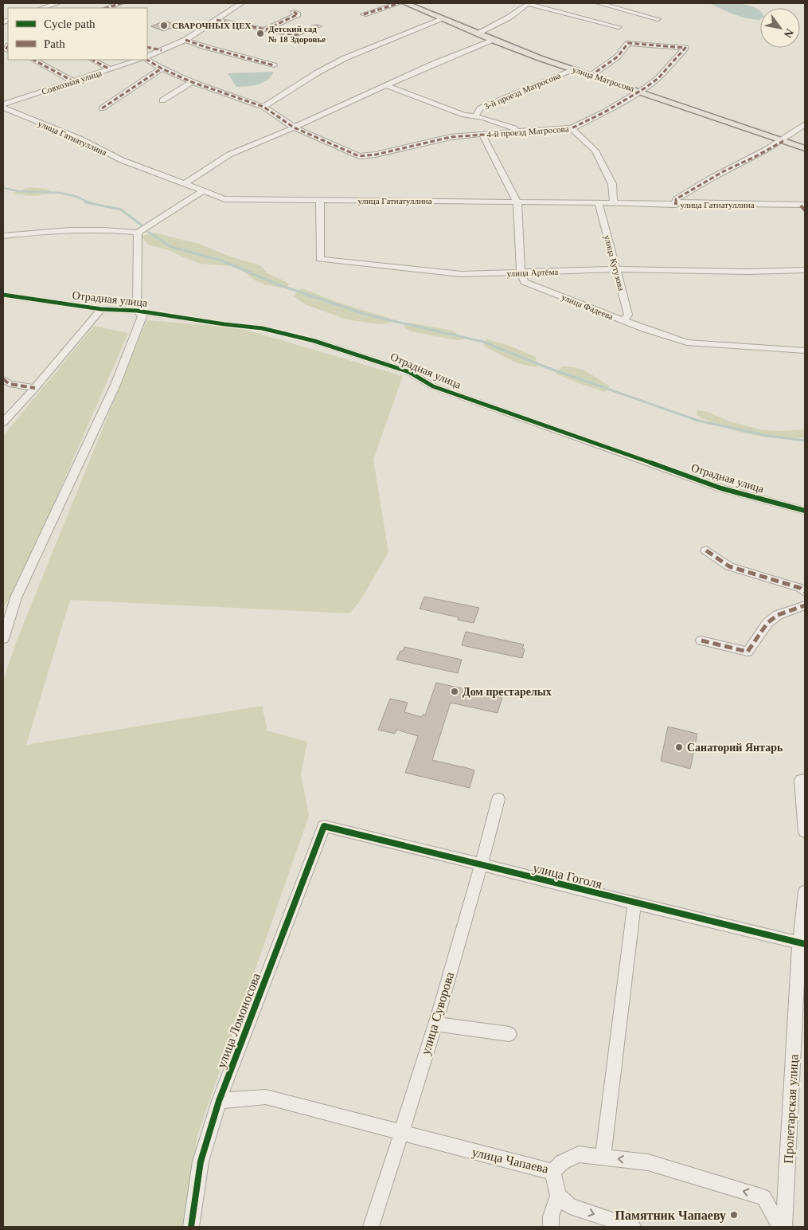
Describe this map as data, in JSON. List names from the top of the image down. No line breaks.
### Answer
{"streets":{"main road":["улица Матросова"],"street":["Совхозная улица","3-й проезд Матросова","4-й проезд Матросова","улица Гатиатуллина","улица Кутузова","улица Артёма","Отрадная улица","улица Фадеева","улица Гоголя","улица Суворова","улица Ломоносова","Пролетарская улица","улица Чапаева"]},"crossings":[["улица Матросова","3-й проезд Матросова"],["улица Матросова","4-й проезд Матросова"],["улица Гатиатуллина","улица Кутузова"],["улица Гатиатуллина","улица Артёма"],["улица Кутузова","улица Артёма"],["улица Кутузова","улица Фадеева"],["улица Артёма","улица Фадеева"],["улица Гоголя","улица Суворова"],["улица Гоголя","улица Ломоносова"],["улица Гоголя","Пролетарская улица"],["улица Суворова","улица Чапаева"],["улица Ломоносова","улица Чапаева"]],"places":["СВАРОЧНЫХ ЦЕХ","Детский сад № 18 Здоровье","Дом престарелых","Санаторий Янтарь","Памятник Чапаеву"],"legend":["Cycle path","Path"],"north":"bottom right"}
